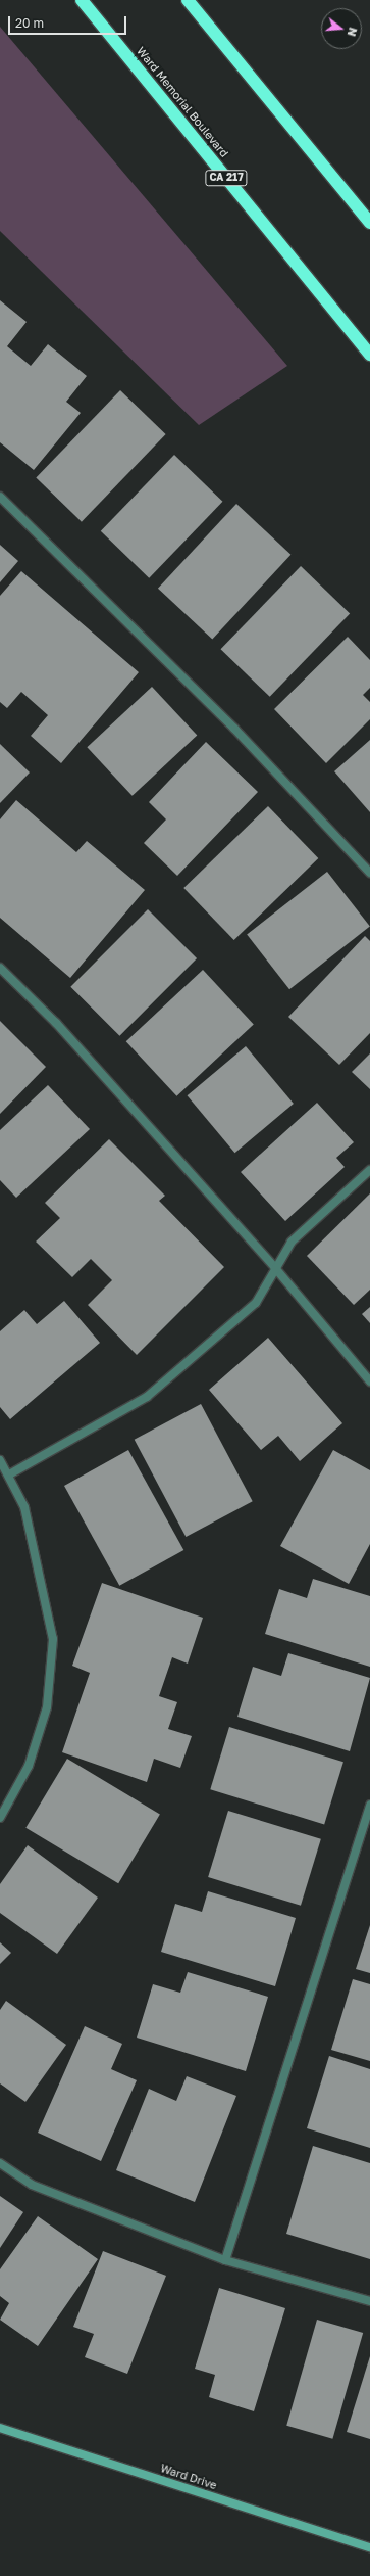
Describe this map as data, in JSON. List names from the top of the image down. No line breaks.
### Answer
{"streets":{"highway":["Ward Memorial Boulevard","CA 217"],"street":["Ward Drive"]},"scale_bar":"20 m","north":"right"}
